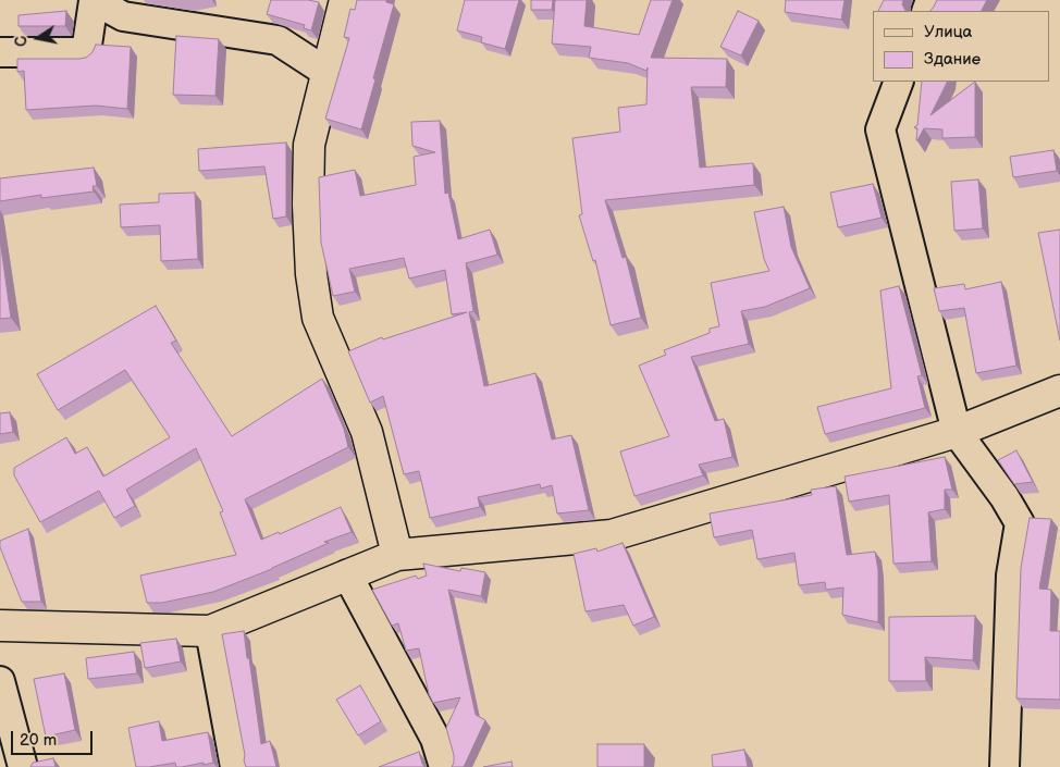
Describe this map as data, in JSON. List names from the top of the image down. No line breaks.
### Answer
{"legend":["Улица","Здание"],"scale_bar":"20 m","north":"left"}
